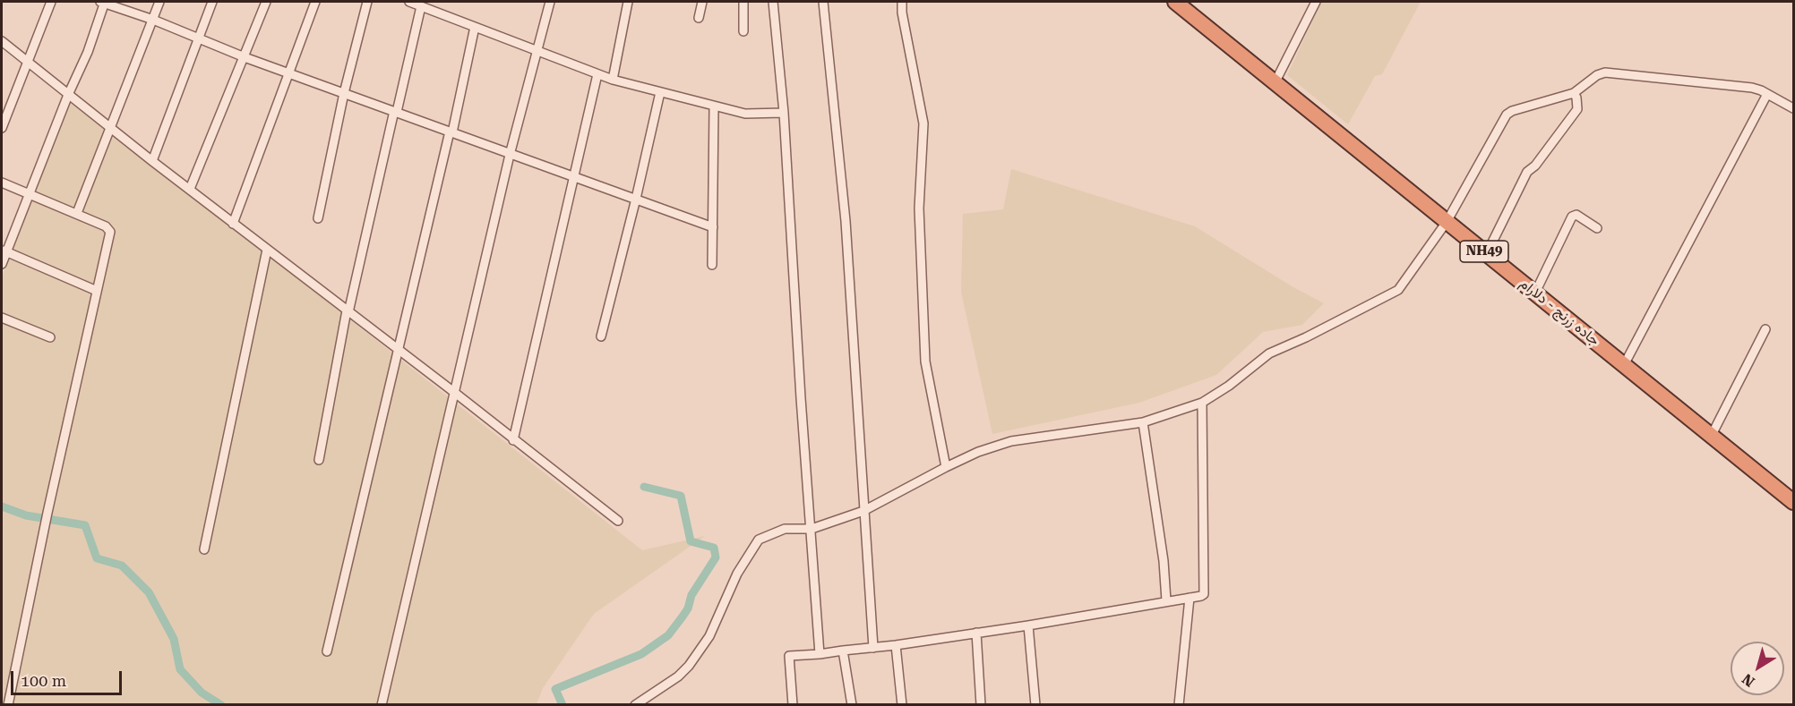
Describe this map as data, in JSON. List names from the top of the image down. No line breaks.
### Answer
{"streets":{"highway":["NH49","جاده زرنج - دلارام"]},"scale_bar":"100 m","north":"bottom left"}
